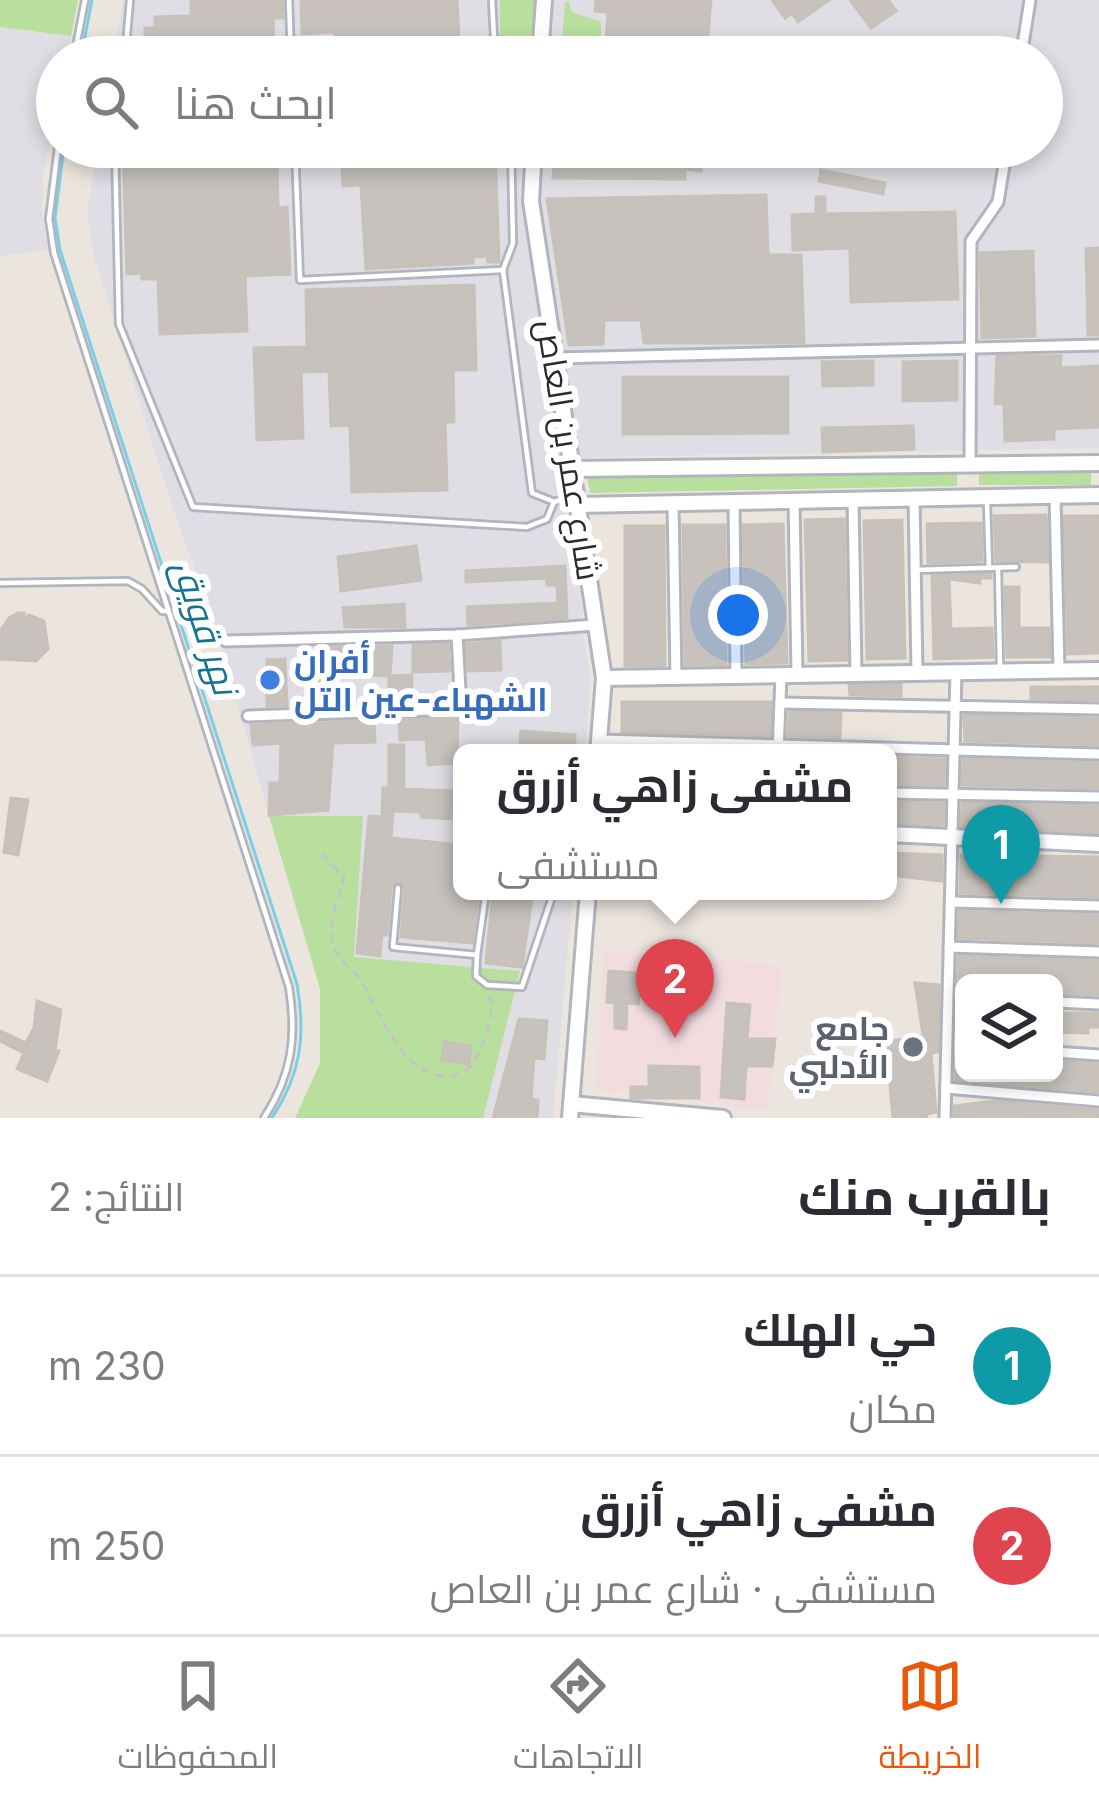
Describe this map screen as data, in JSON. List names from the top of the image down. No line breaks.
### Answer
{"streets":{"street":["شارع عمر بن العاص"]},"water":["نهر قويق"],"places":["أفران الشهباء-عين التل","جامع الأدلبي"],"page":{"search":"ابحث هنا","popup":["مشفى زاهي أزرق","مستشفى"],"pins":["1","2"],"heading":["بالقرب منك","النتائج: 2"],"list":[{"mark":"1","name":"حي الهلك","note":"مكان","value":"230 m"},{"mark":"2","name":"مشفى زاهي أزرق","note":"مستشفى · شارع عمر بن العاص","value":"250 m"}],"nav":["الخريطة","الاتجاهات","المحفوظات"]}}
